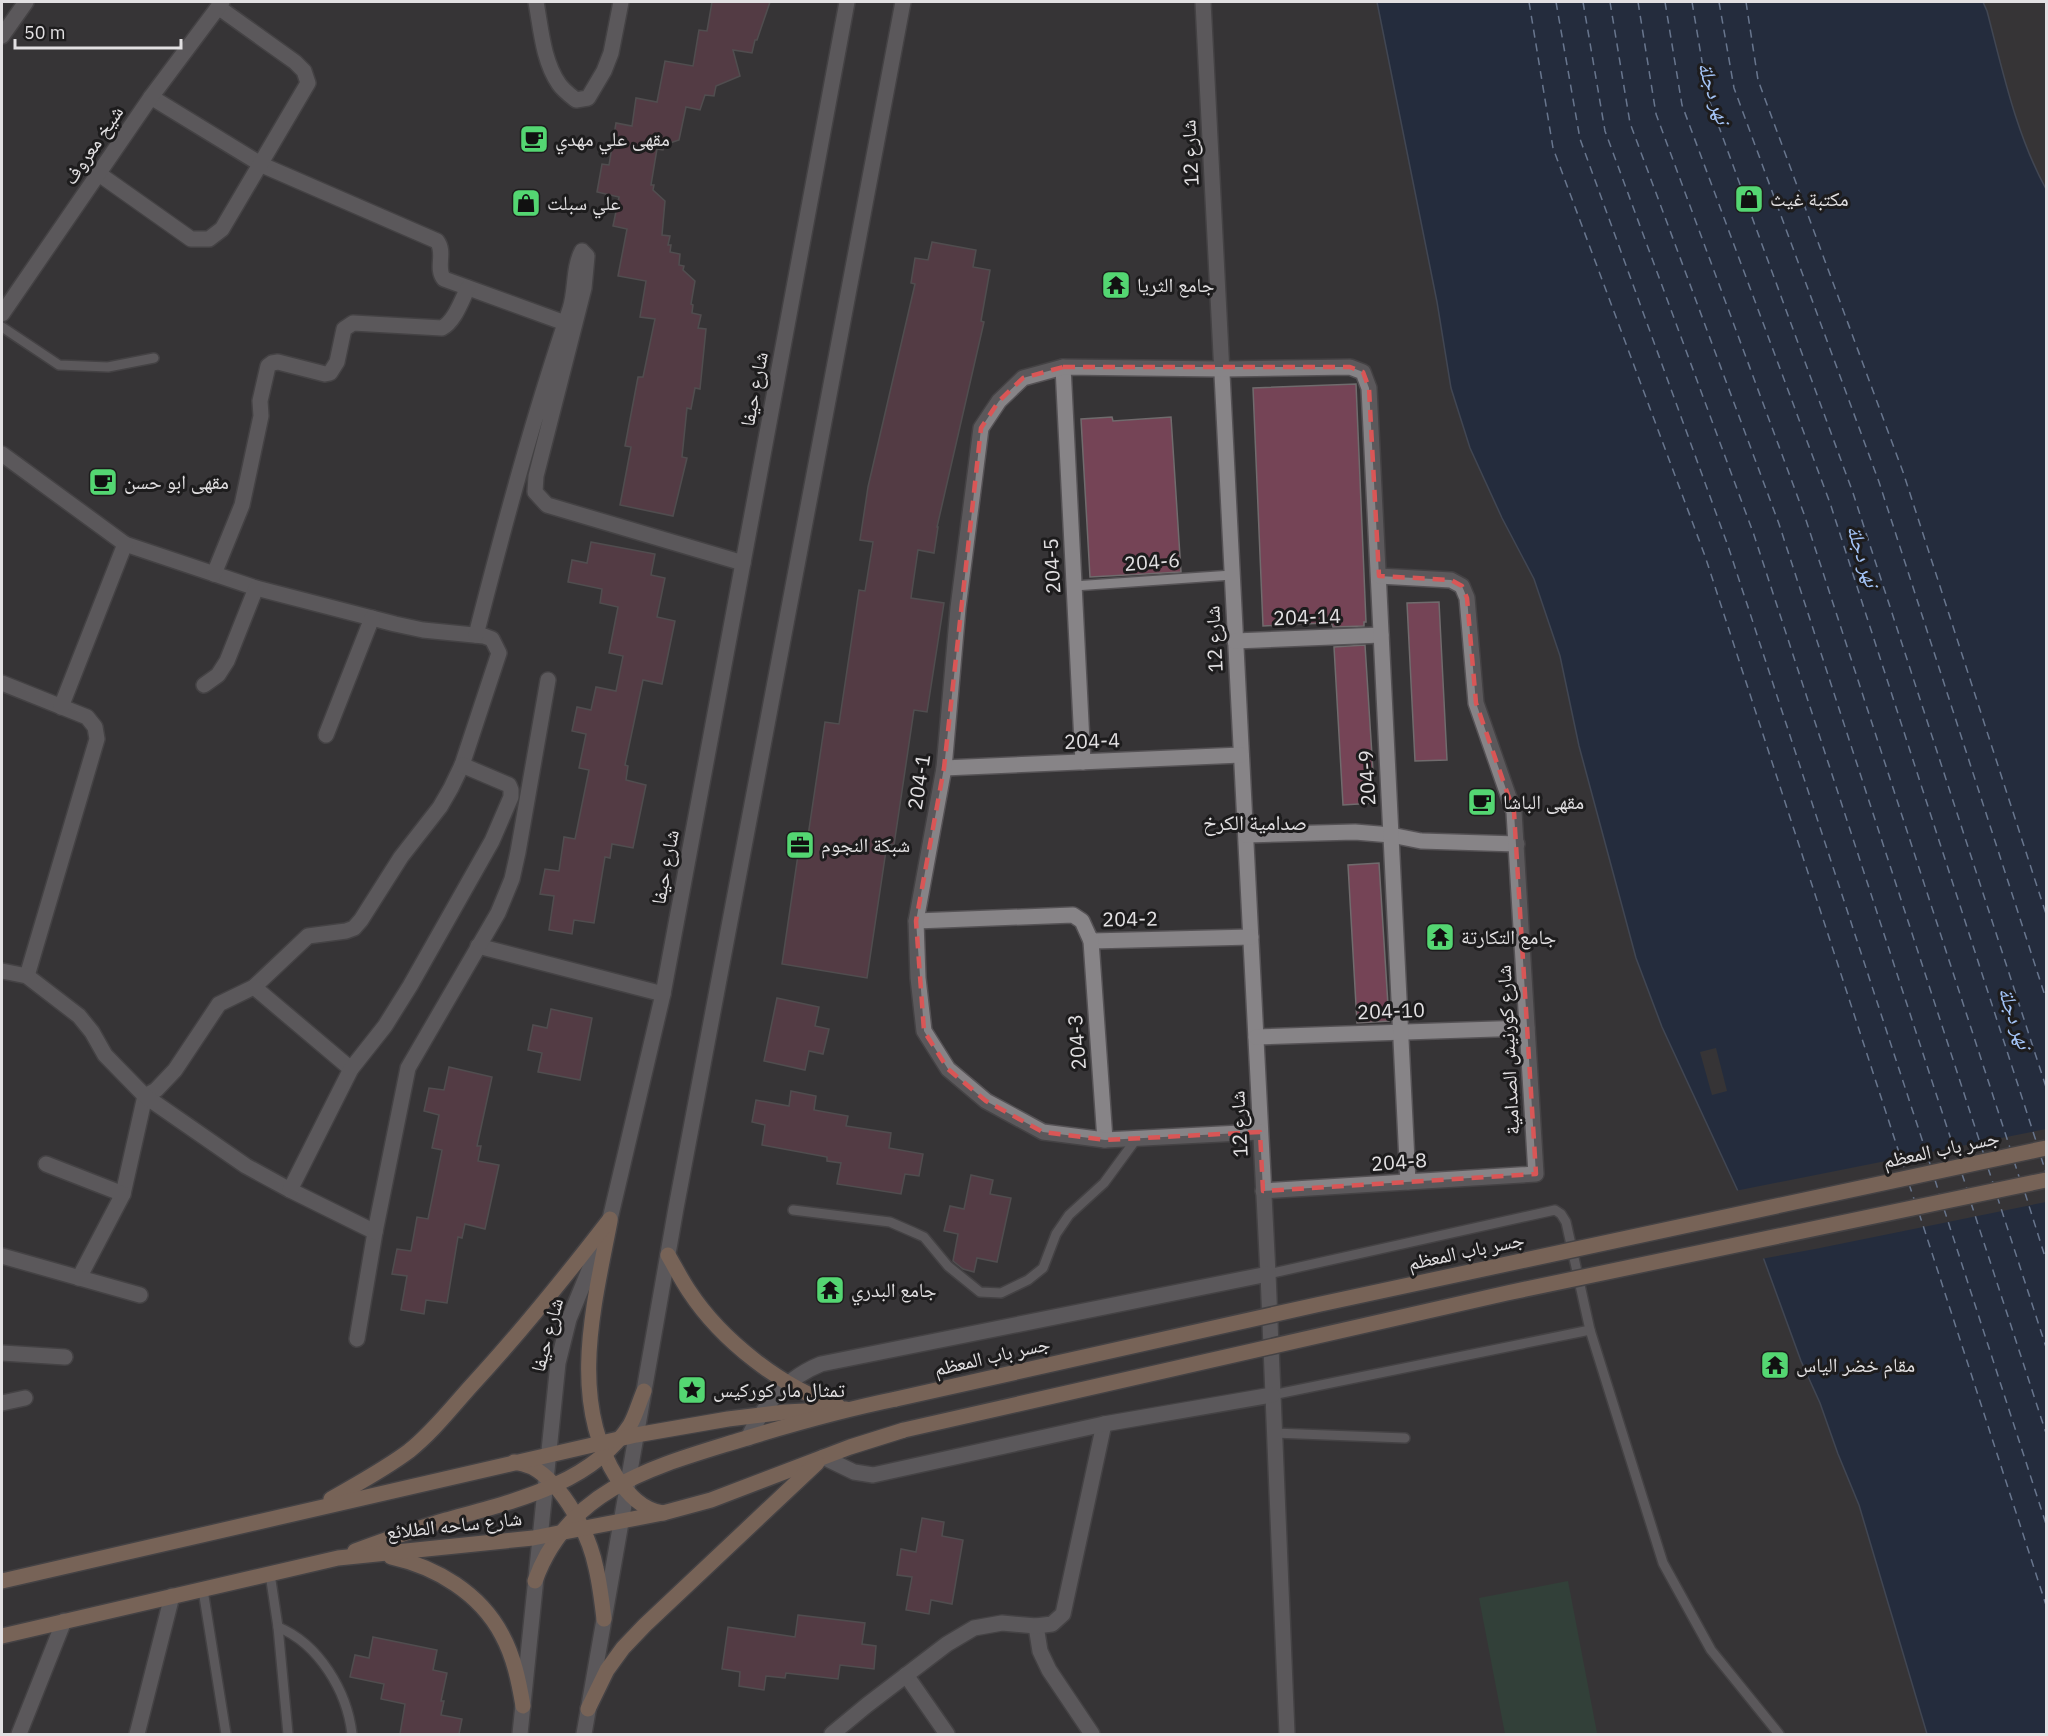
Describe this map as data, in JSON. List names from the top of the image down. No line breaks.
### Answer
{"streets":{"main road":["جسر باب المعظم","شارع ساحه الطلائع"],"street":["شیخ معروف","شارع 12","شارع حيفا","204-5","204-14","204-4","204-9","204-1","204-2","204-10","204-3","شارع كورنيش الصدامية","204-8"],"lane":["204-6"]},"crossings":[["شارع 12","204-6"],["شارع 12","204-14"],["شارع 12","204-4"],["شارع 12","204-1"],["شارع 12","204-2"],["شارع 12","204-10"],["شارع 12","204-8"],["شارع حيفا","شارع ساحه الطلائع"],["204-6","204-5"],["204-5","204-4"],["204-5","204-1"],["204-14","204-9"],["204-4","204-1"],["204-9","204-1"],["204-9","204-10"],["204-9","شارع كورنيش الصدامية"],["204-9","204-8"],["204-1","204-2"],["204-1","204-3"],["204-2","204-3"],["204-10","شارع كورنيش الصدامية"],["شارع كورنيش الصدامية","204-8"],["جسر باب المعظم","شارع ساحه الطلائع"]],"districts":["صدامية الكرخ"],"water":["نهر دجلة"],"places":{"cafe":["مقهى علي مهدي","مقهى ابو حسن","مقهى الباشا"],"shop":["مكتبة غيث","علي سبلت"],"temple":["جامع الثريا","جامع التكارتة","جامع البدري","مقام خضر الياس"],"office":["شبكة النجوم"],"place":["تمثال مار كوركيس"]},"scale_bar":"50 m"}
